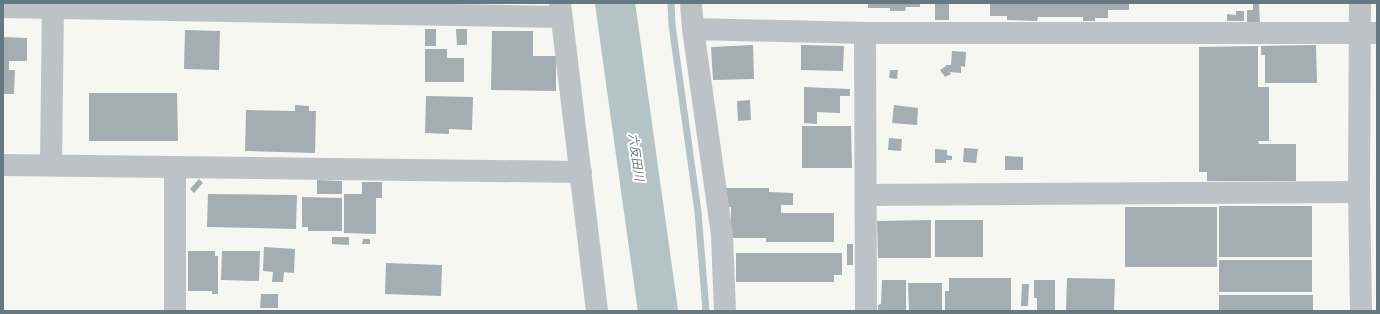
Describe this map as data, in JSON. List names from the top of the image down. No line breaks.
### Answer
{"water":["六反田川"]}
